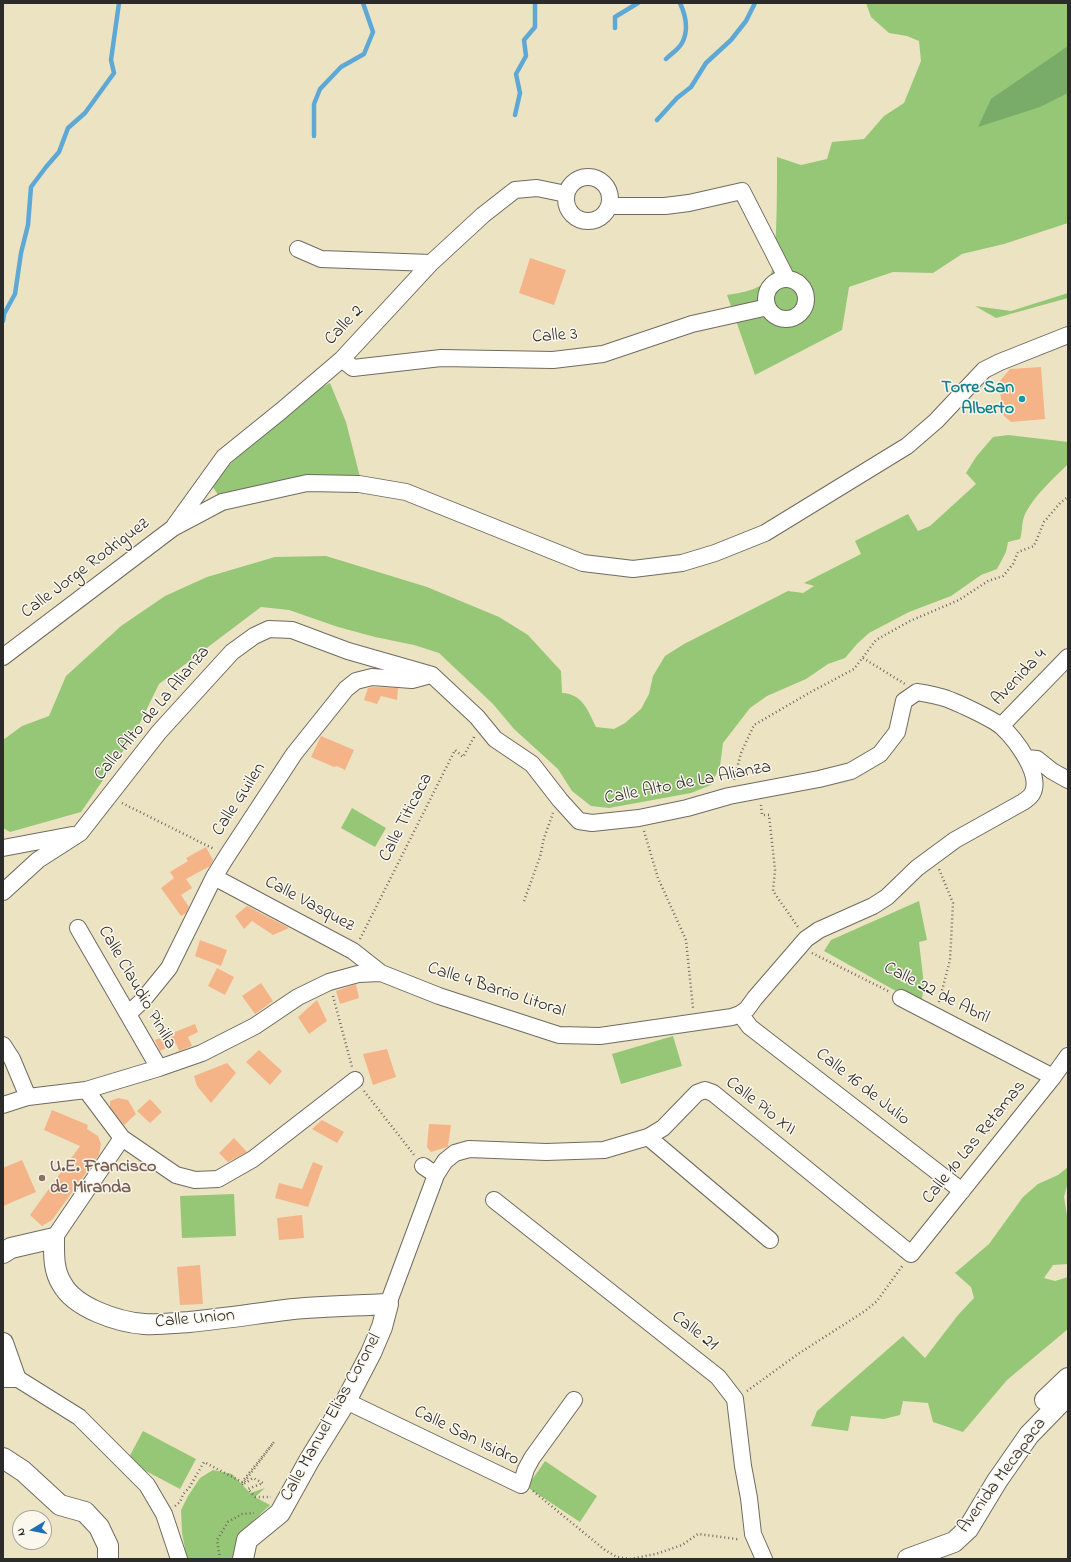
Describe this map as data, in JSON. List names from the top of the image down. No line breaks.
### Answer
{"streets":{"street":["Calle 2","Calle 3","Calle Jorge Rodriguez","Avenida 4","Calle Alto de La Alianza","Calle Guilen","Calle Vasquez","Calle Claudio Pinilla","Calle 4 Barrio Litoral","Calle 22 de Abril","Calle 16 de Julio","Calle Pio XII","Calle 10 Las Retamas","Calle Union","Calle 21","Calle Manuel Elias Coronel","Calle San Isidro","Avenida Mecapaca"],"path":["Calle Titicaca"]},"crossings":[["Calle 2","Calle 3"],["Calle 2","Calle Jorge Rodriguez"],["Calle Alto de La Alianza","Calle Guilen"],["Calle Alto de La Alianza","Calle Titicaca"],["Calle Alto de La Alianza","Calle 22 de Abril"],["Calle Guilen","Calle Vasquez"],["Calle Guilen","Calle Claudio Pinilla"],["Calle Titicaca","Calle Vasquez"],["Calle Vasquez","Calle 4 Barrio Litoral"],["Calle Claudio Pinilla","Calle 4 Barrio Litoral"],["Calle 4 Barrio Litoral","Calle 16 de Julio"],["Calle 22 de Abril","Calle 10 Las Retamas"],["Calle 16 de Julio","Calle 10 Las Retamas"],["Calle Pio XII","Calle 10 Las Retamas"],["Calle Pio XII","Calle Manuel Elias Coronel"],["Calle Union","Calle Manuel Elias Coronel"],["Calle Manuel Elias Coronel","Calle San Isidro"]],"places":["Torre San Alberto","U.E. Francisco de Miranda"],"north":"left"}
